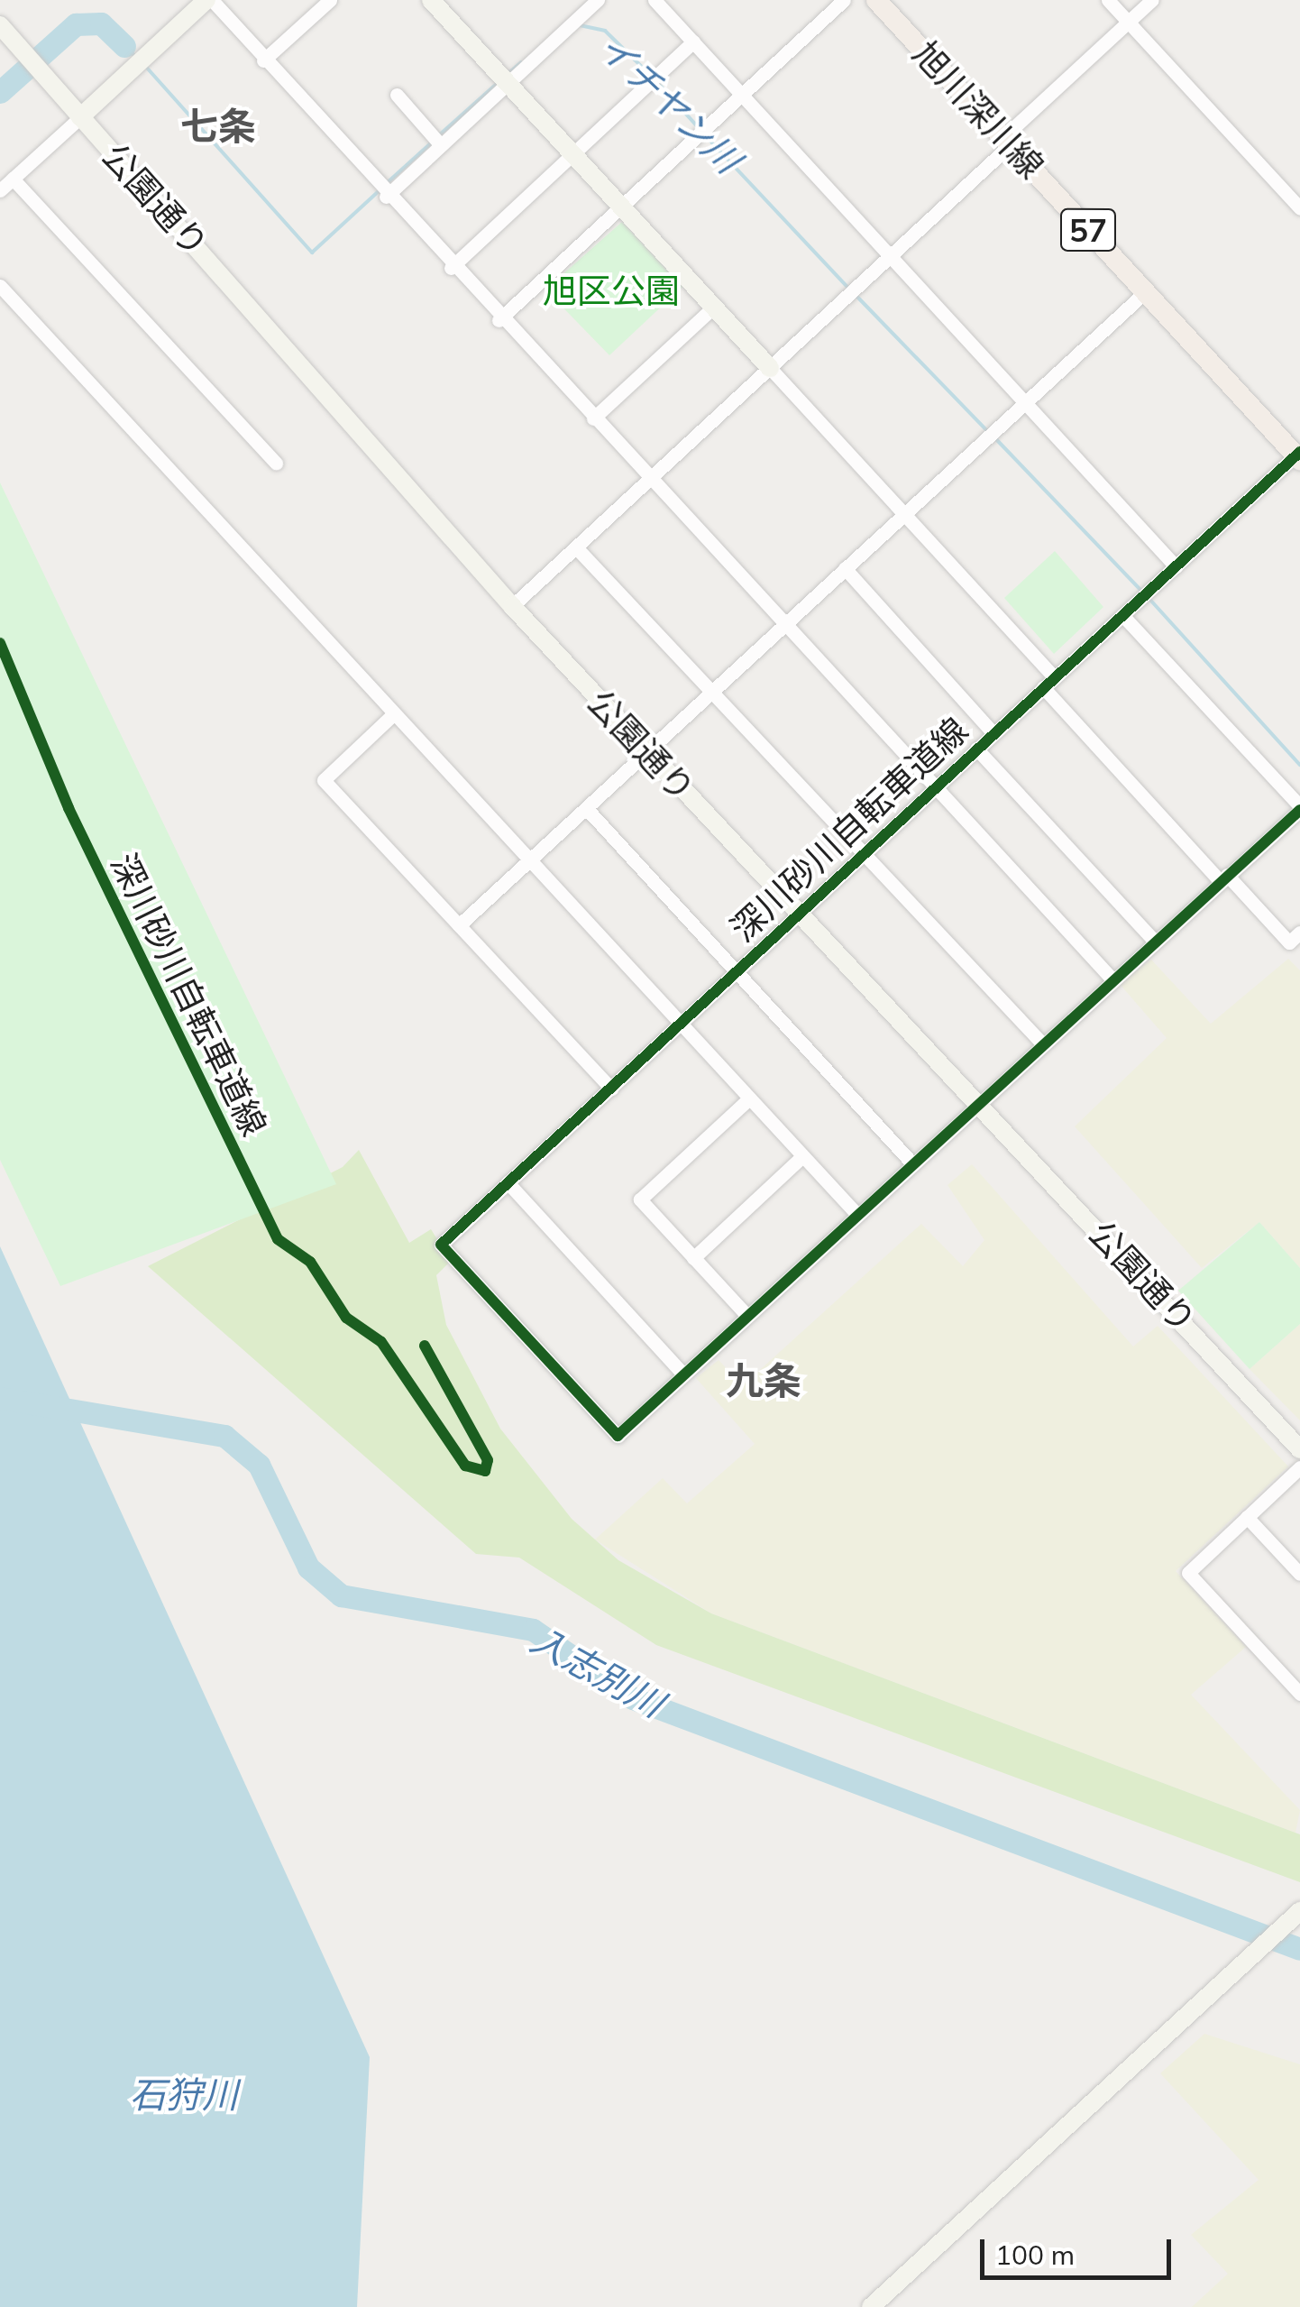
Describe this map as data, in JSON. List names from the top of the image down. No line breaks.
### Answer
{"streets":{"main road":["旭川深川線","57"],"street":["公園通り","深川砂川自転車道線"]},"crossings":[["旭川深川線","深川砂川自転車道線"],["公園通り","深川砂川自転車道線"]],"districts":["七条","九条"],"water":["イチヤン川","入志別川","石狩川"],"parks":["旭区公園"],"scale_bar":"100 m"}
